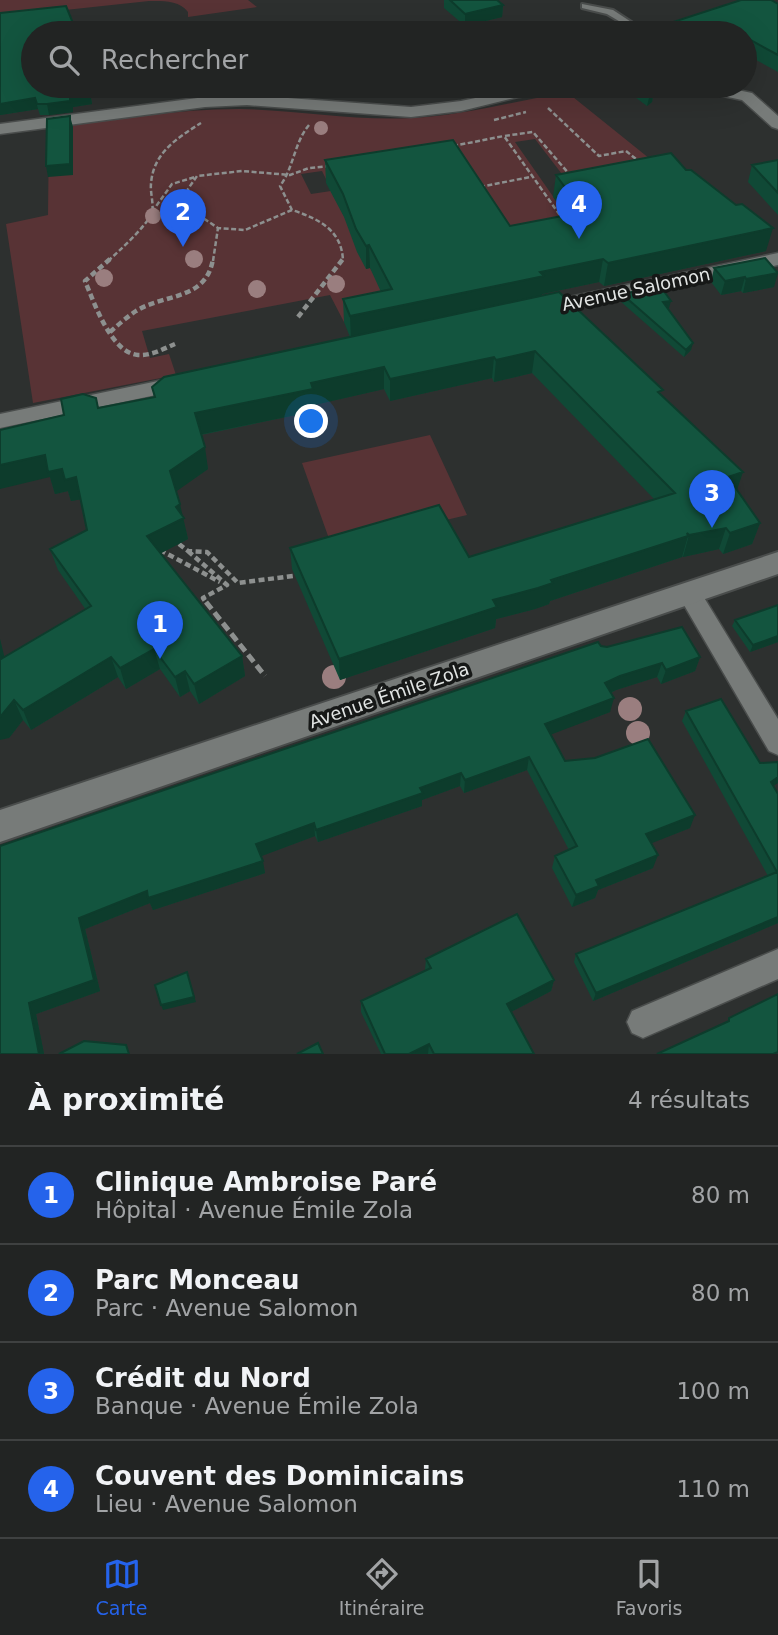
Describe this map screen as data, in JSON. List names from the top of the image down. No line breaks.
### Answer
{"streets":{"street":["Avenue Salomon","Avenue Émile Zola"]},"page":{"search":"Rechercher","pins":["4","2","3","1"],"heading":["À proximité","4 résultats"],"list":[{"mark":"1","name":"Clinique Ambroise Paré","note":"Hôpital · Avenue Émile Zola","value":"80 m"},{"mark":"2","name":"Parc Monceau","note":"Parc · Avenue Salomon","value":"80 m"},{"mark":"3","name":"Crédit du Nord","note":"Banque · Avenue Émile Zola","value":"100 m"},{"mark":"4","name":"Couvent des Dominicains","note":"Lieu · Avenue Salomon","value":"110 m"}],"nav":["Carte","Itinéraire","Favoris"]}}
